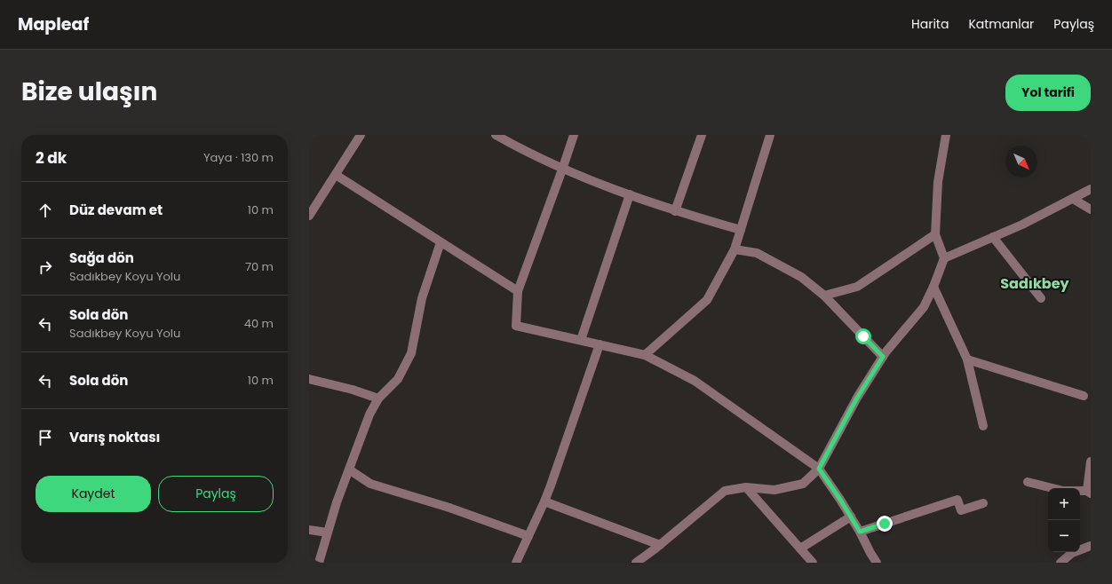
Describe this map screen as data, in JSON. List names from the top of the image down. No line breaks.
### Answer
{"districts":["Sadıkbey"],"north":"bottom right","page":{"header":"Mapleaf","nav":["Harita","Katmanlar","Paylaş"],"title":"Bize ulaşın","buttons":["Yol tarifi",["Kaydet","Paylaş"]],"heading":["2 dk","Yaya · 130 m"],"list":[["Düz devam et","10 m"],["Sağa dön","Sadıkbey Koyu Yolu","70 m"],["Sola dön","Sadıkbey Koyu Yolu","40 m"],["Sola dön","10 m"],"Varış noktası"],"map_buttons":["+","−"]}}
